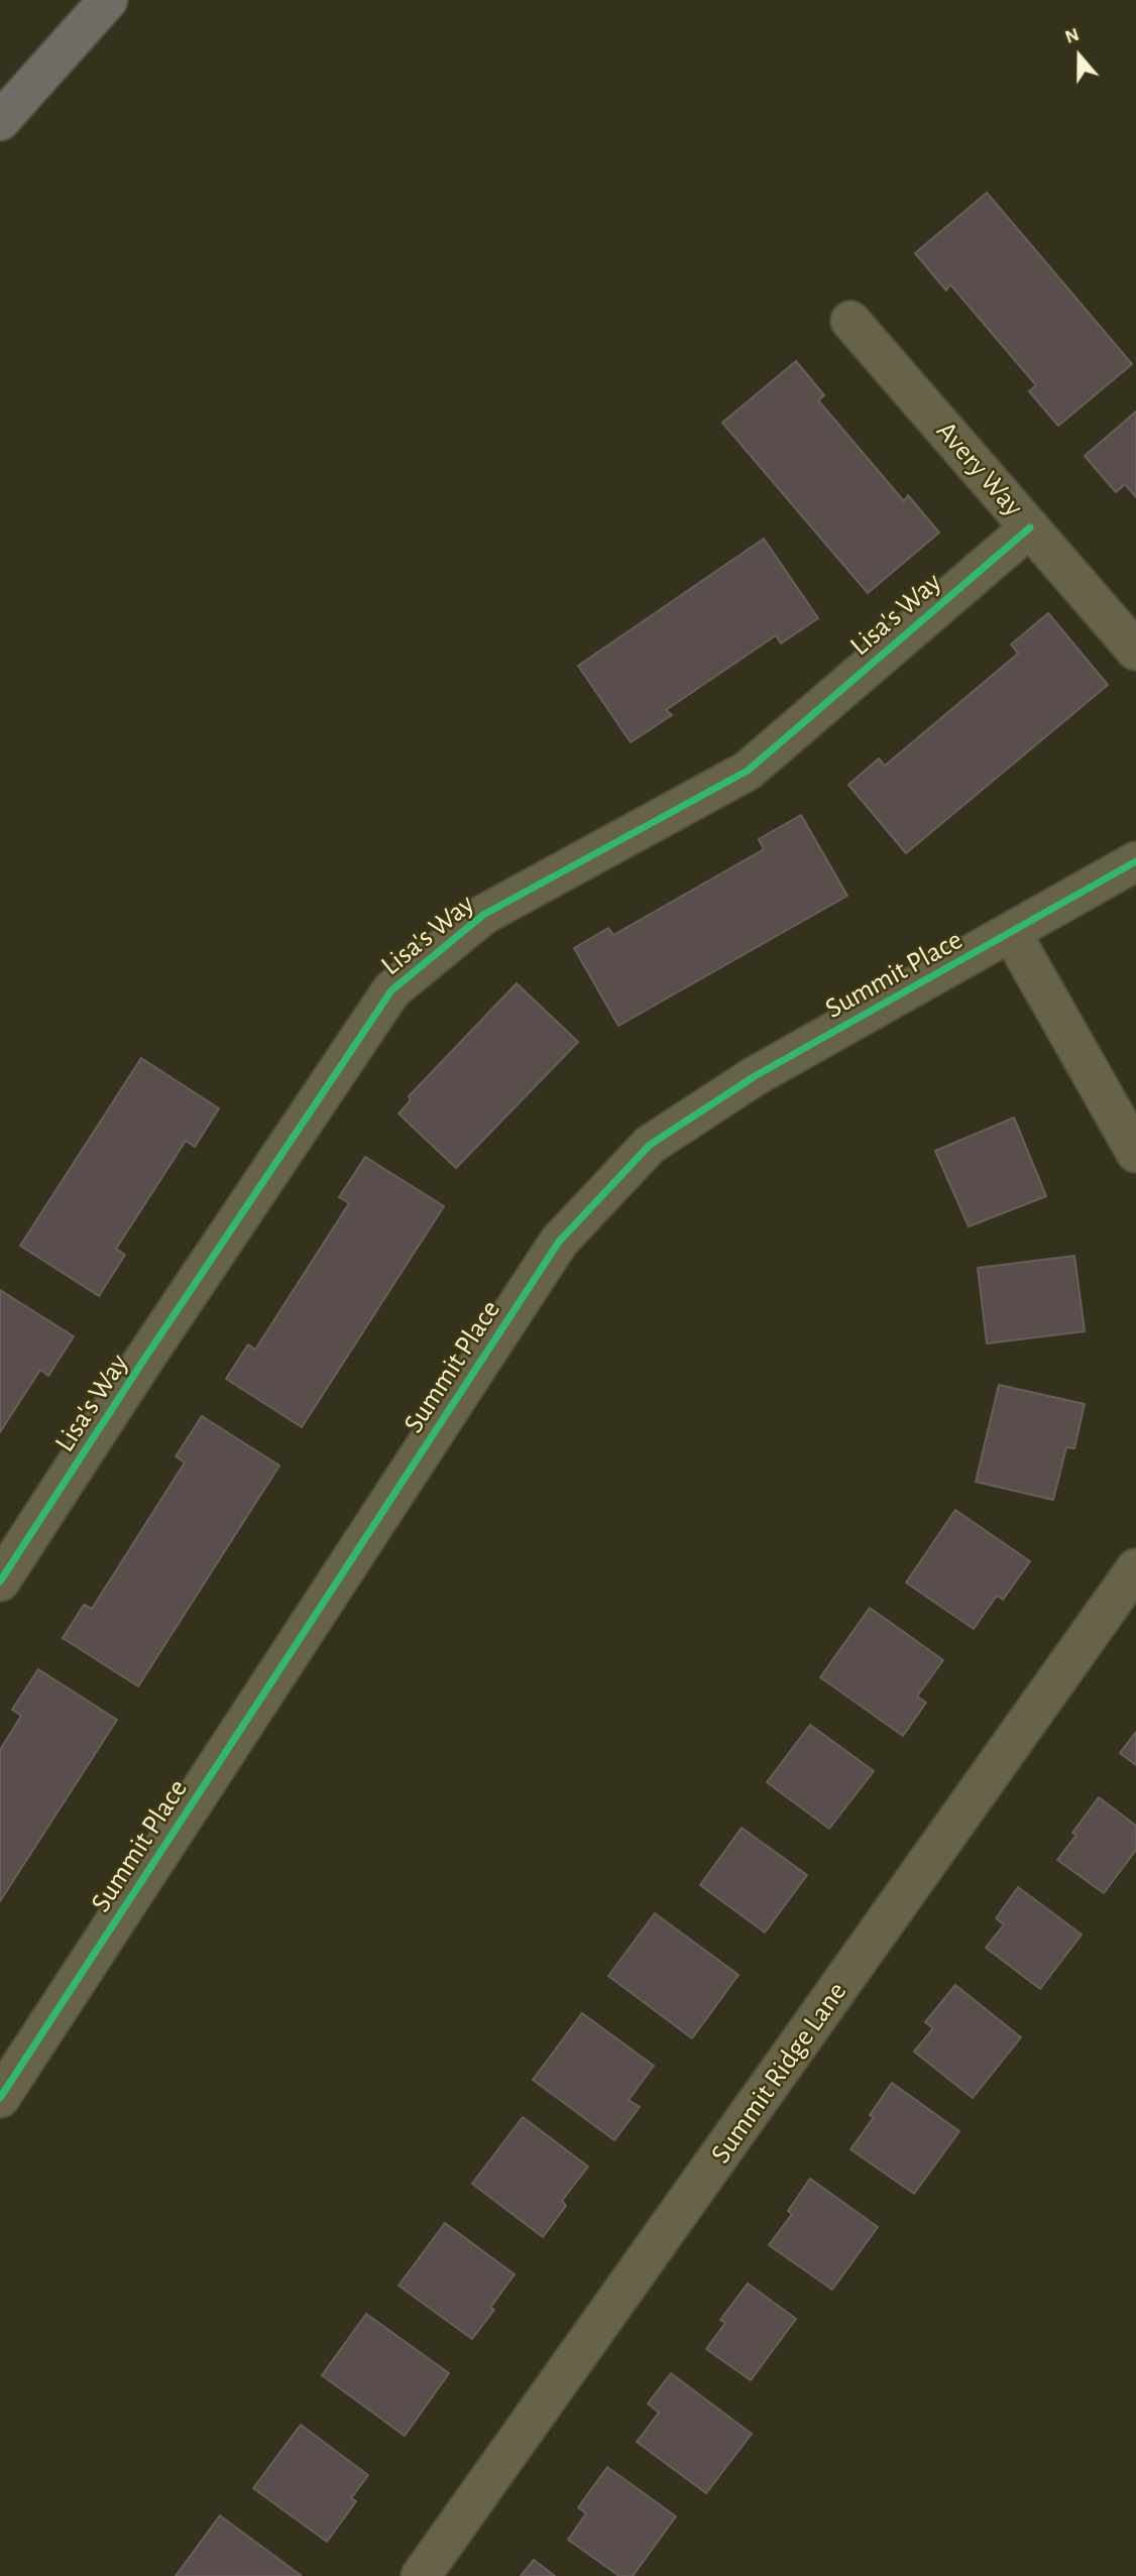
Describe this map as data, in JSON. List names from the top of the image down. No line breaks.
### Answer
{"streets":{"street":["Avery Way","Lisa's Way","Summit Place","Summit Ridge Lane"]},"crossings":[["Avery Way","Lisa's Way"]],"north":"top"}
